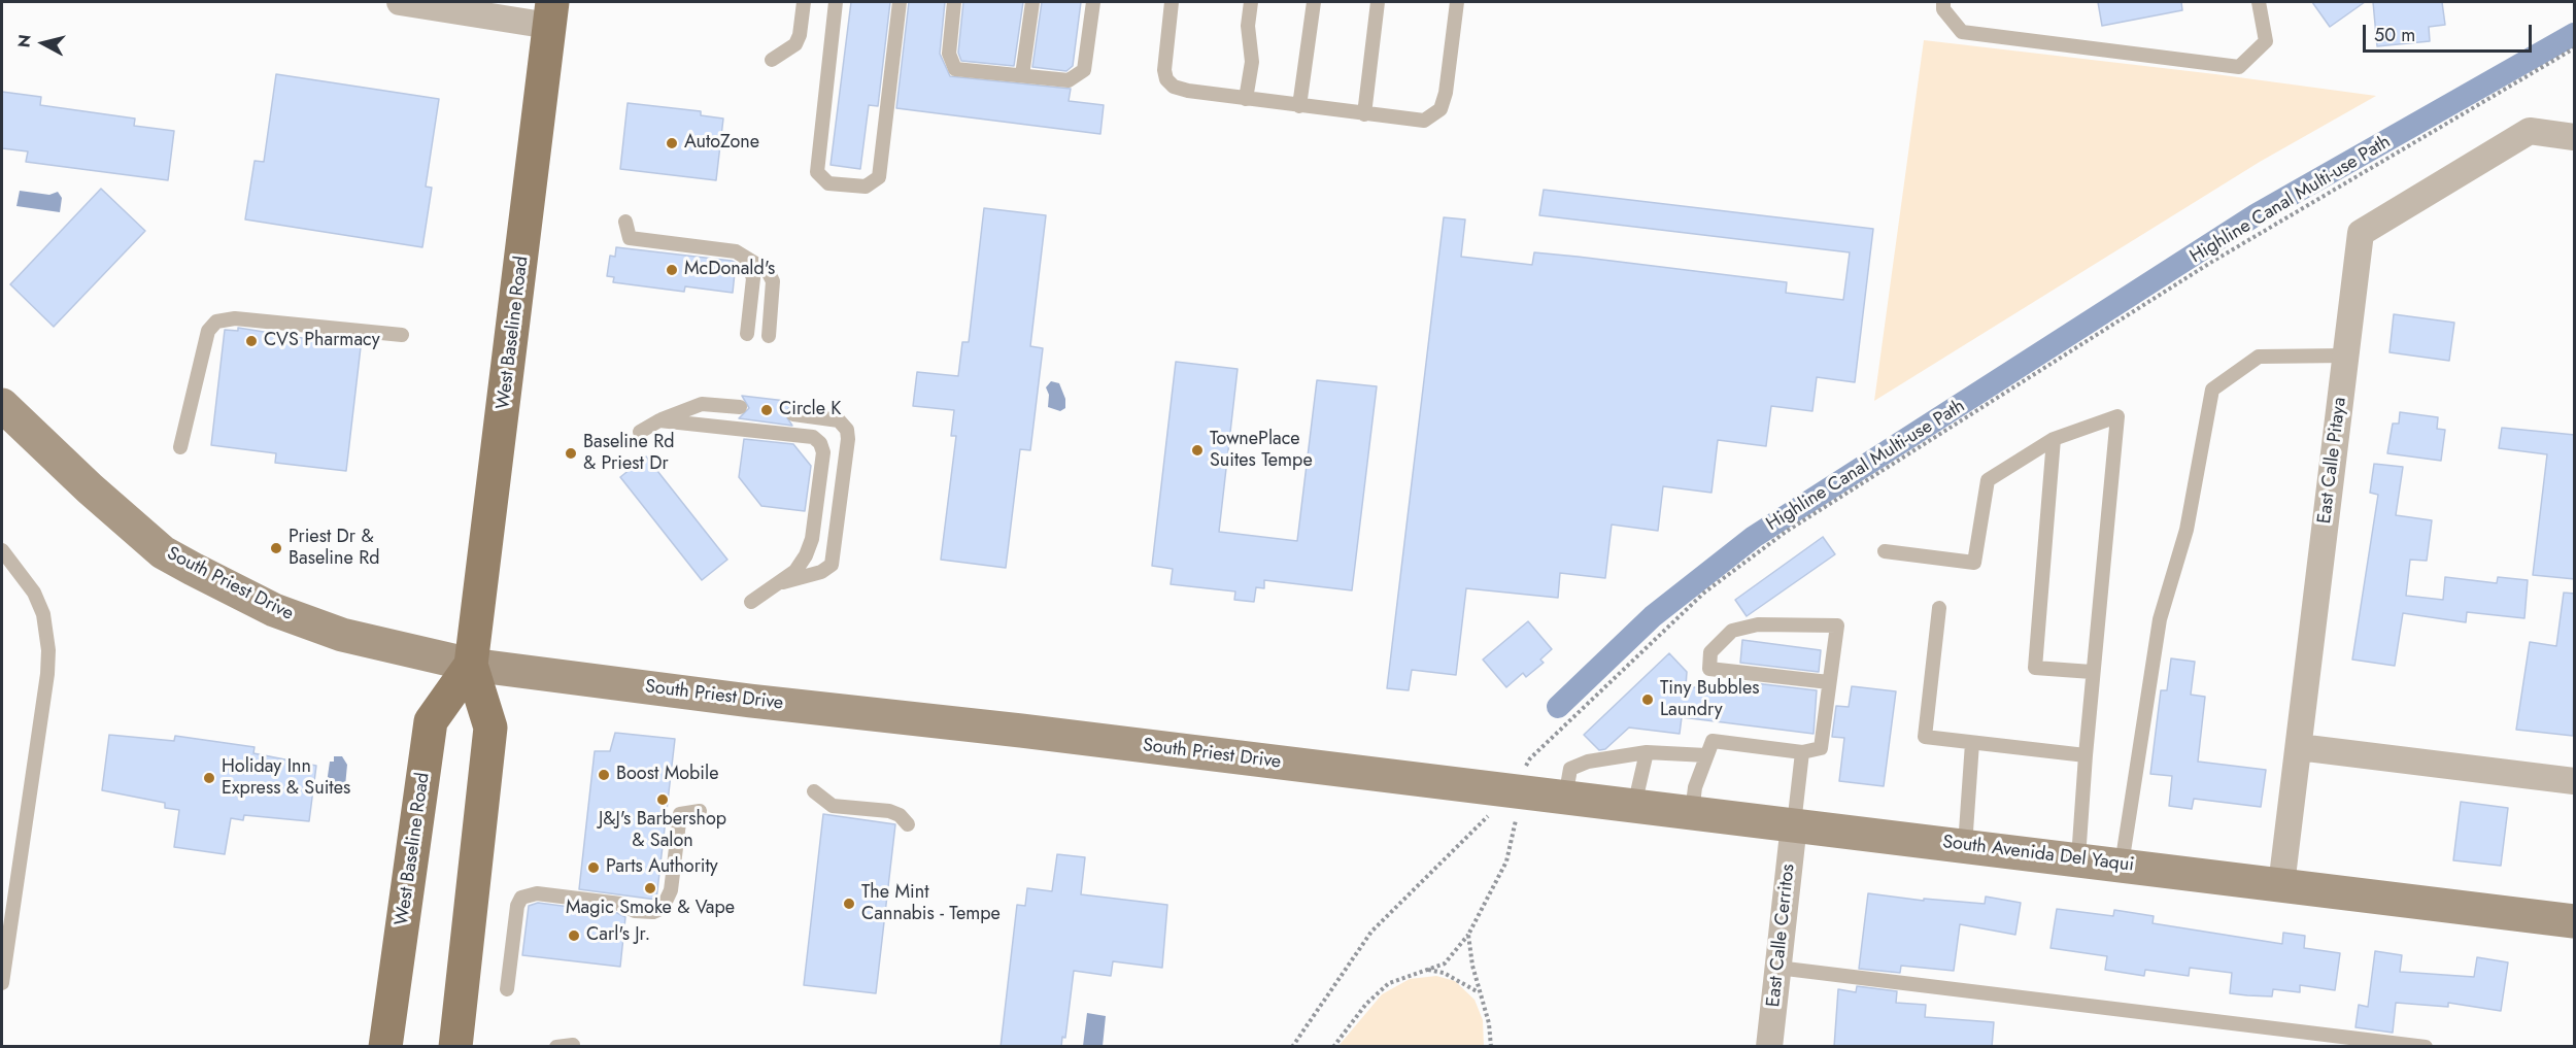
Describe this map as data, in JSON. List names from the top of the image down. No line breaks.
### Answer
{"streets":{"main road":["West Baseline Road"],"street":["East Calle Pitaya","South Priest Drive","South Avenida Del Yaqui","East Calle Cerritos"],"path":["Highline Canal Multi-use Path"]},"crossings":[["Highline Canal Multi-use Path","South Priest Drive"],["Highline Canal Multi-use Path","South Avenida Del Yaqui"],["West Baseline Road","South Priest Drive"],["East Calle Pitaya","South Avenida Del Yaqui"],["South Priest Drive","South Avenida Del Yaqui"],["South Avenida Del Yaqui","East Calle Cerritos"]],"places":["AutoZone","McDonald's","CVS Pharmacy","Circle K","TownePlace Suites Tempe","Baseline Rd & Priest Dr","Priest Dr & Baseline Rd","Tiny Bubbles Laundry","Boost Mobile","Holiday Inn Express & Suites","J&J's Barbershop & Salon","Parts Authority","Magic Smoke & Vape","The Mint Cannabis - Tempe","Carl's Jr."],"scale_bar":"50 m","north":"left"}
